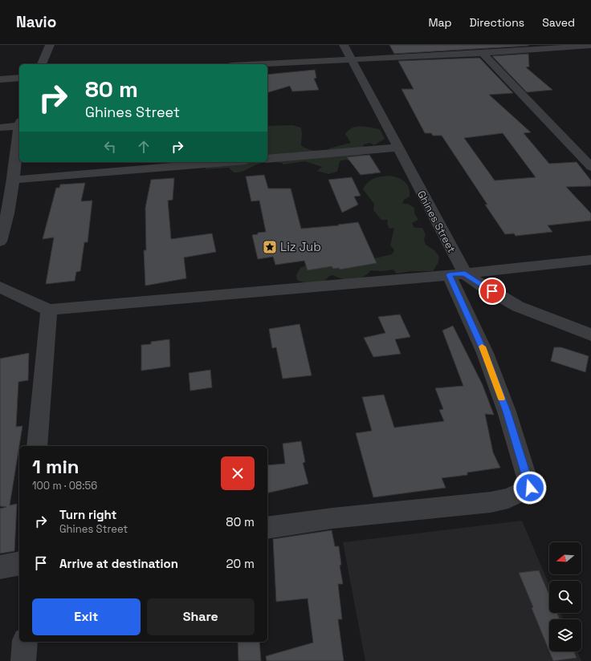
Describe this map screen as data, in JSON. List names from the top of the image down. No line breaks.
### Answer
{"streets":{"street":["Ghines Street"]},"places":{"place":["Liz Jub"]},"north":"left","page":{"header":"Navio","nav":["Map","Directions","Saved"],"turn":["80 m","Ghines Street"],"heading":["1 min","100 m · 08:56"],"list":[{"name":"Turn right","note":"Ghines Street","value":"80 m"},{"name":"Arrive at destination","value":"20 m"}],"buttons":["Exit","Share"]}}
